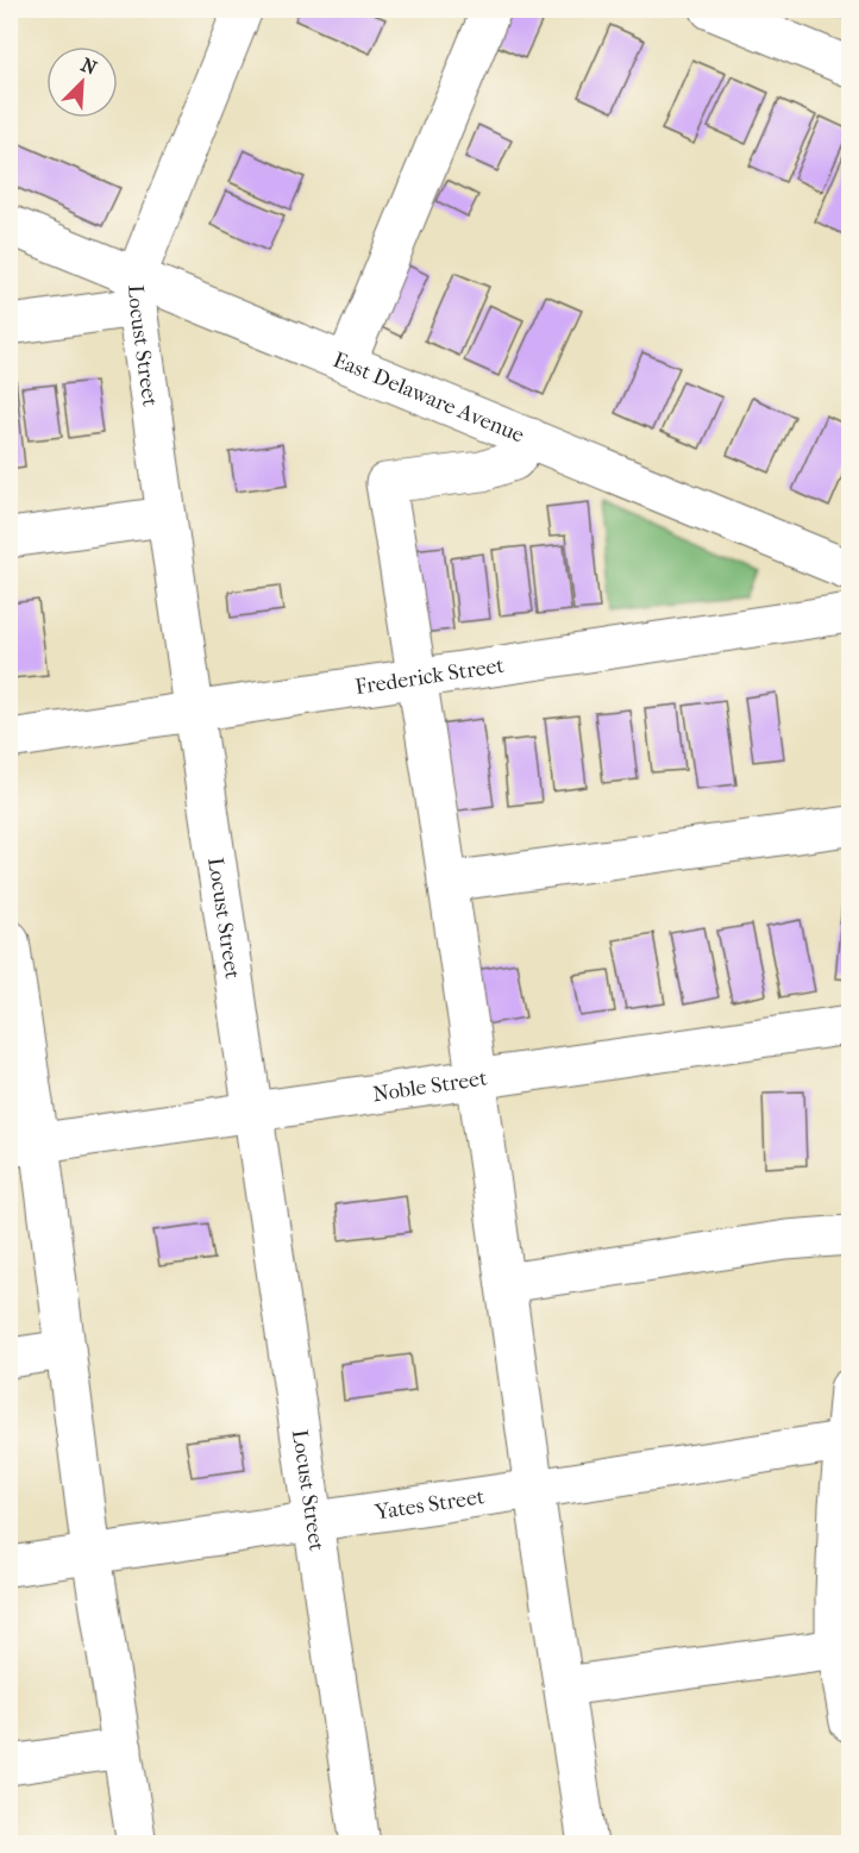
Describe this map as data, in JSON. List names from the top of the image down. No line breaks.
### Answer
{"streets":{"street":["Locust Street","East Delaware Avenue","Frederick Street","Noble Street","Yates Street"]},"crossings":[["Locust Street","East Delaware Avenue"],["Locust Street","Frederick Street"],["Locust Street","Noble Street"],["Locust Street","Yates Street"]],"north":"top right"}
